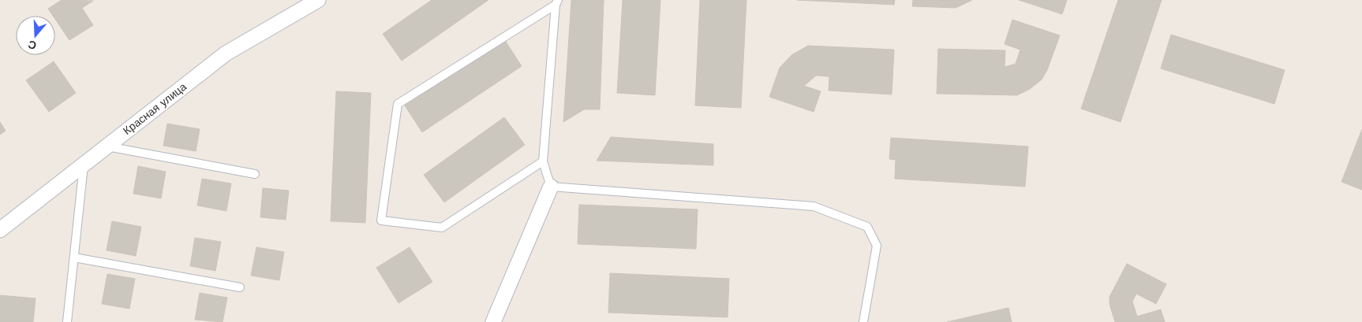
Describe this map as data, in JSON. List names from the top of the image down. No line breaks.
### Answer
{"streets":{"street":["Красная улица"]},"north":"bottom"}
